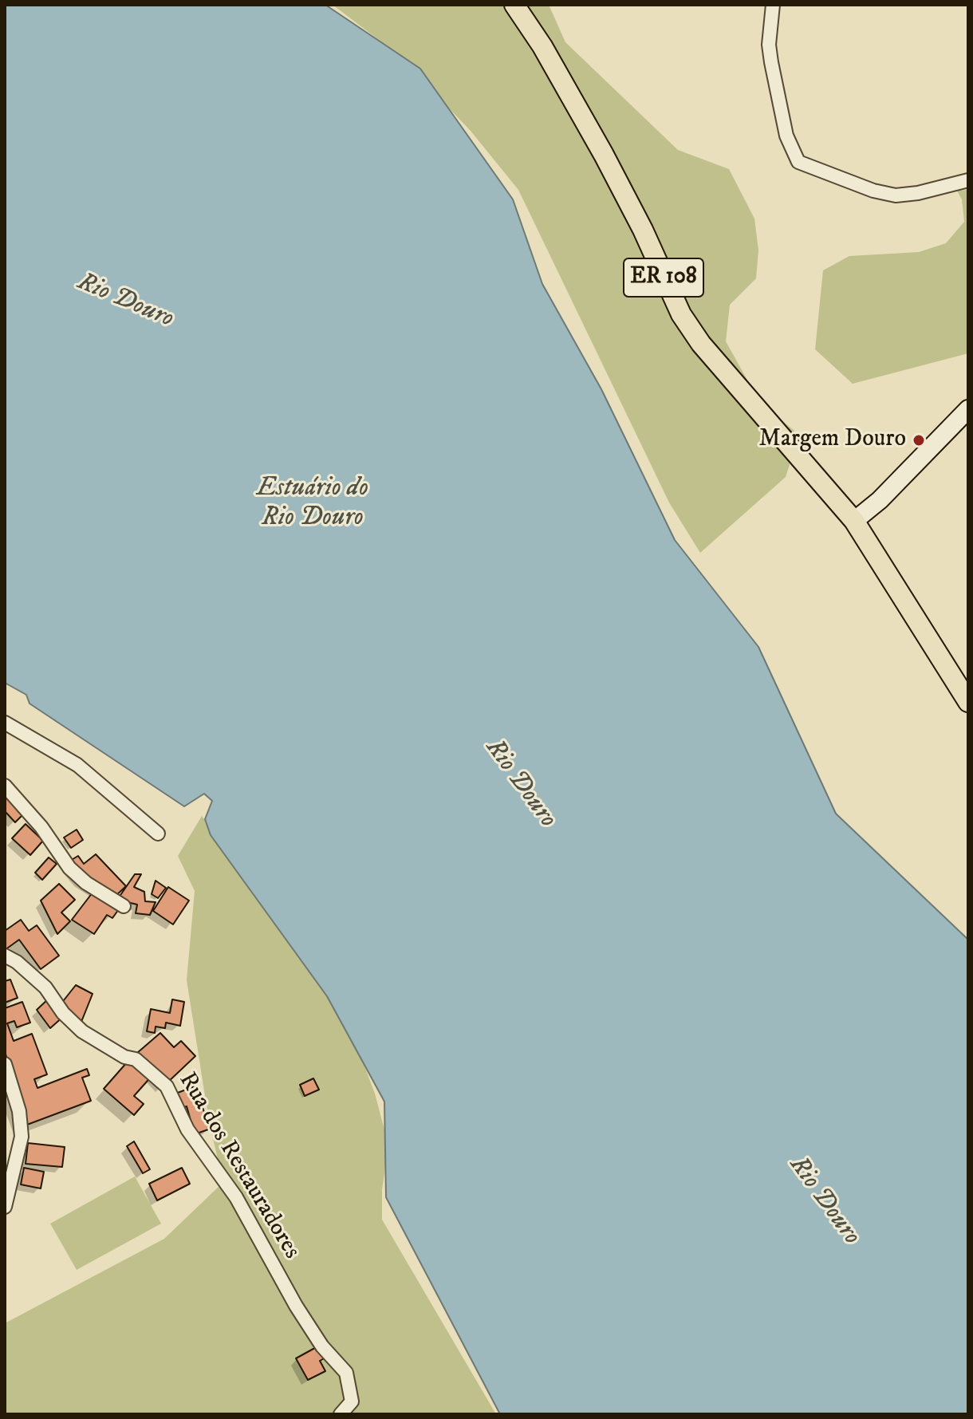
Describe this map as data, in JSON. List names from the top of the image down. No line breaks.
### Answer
{"streets":{"main road":["ER 108"],"street":["Rua dos Restauradores"]},"water":["Rio Douro","Estuário do Rio Douro"],"places":["Margem Douro"]}
